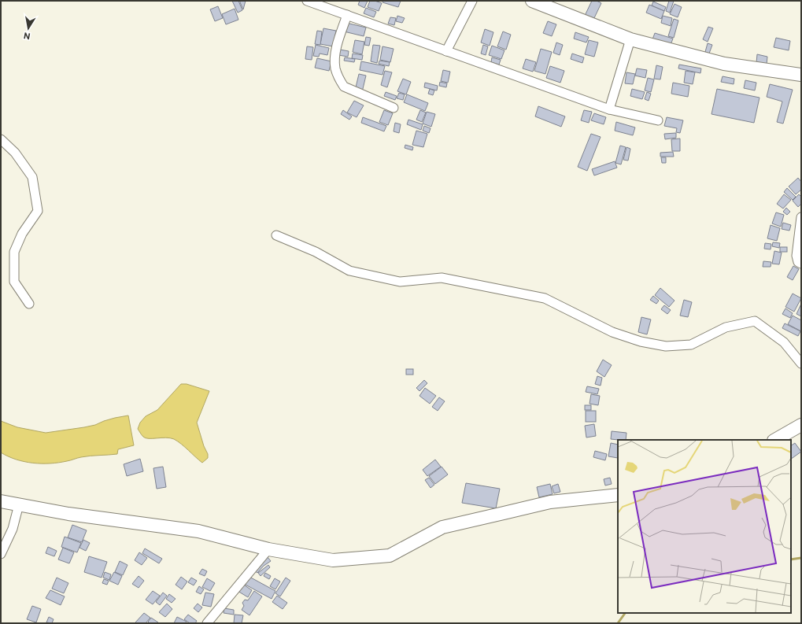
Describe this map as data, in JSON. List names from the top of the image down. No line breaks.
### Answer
{"north":"bottom"}
